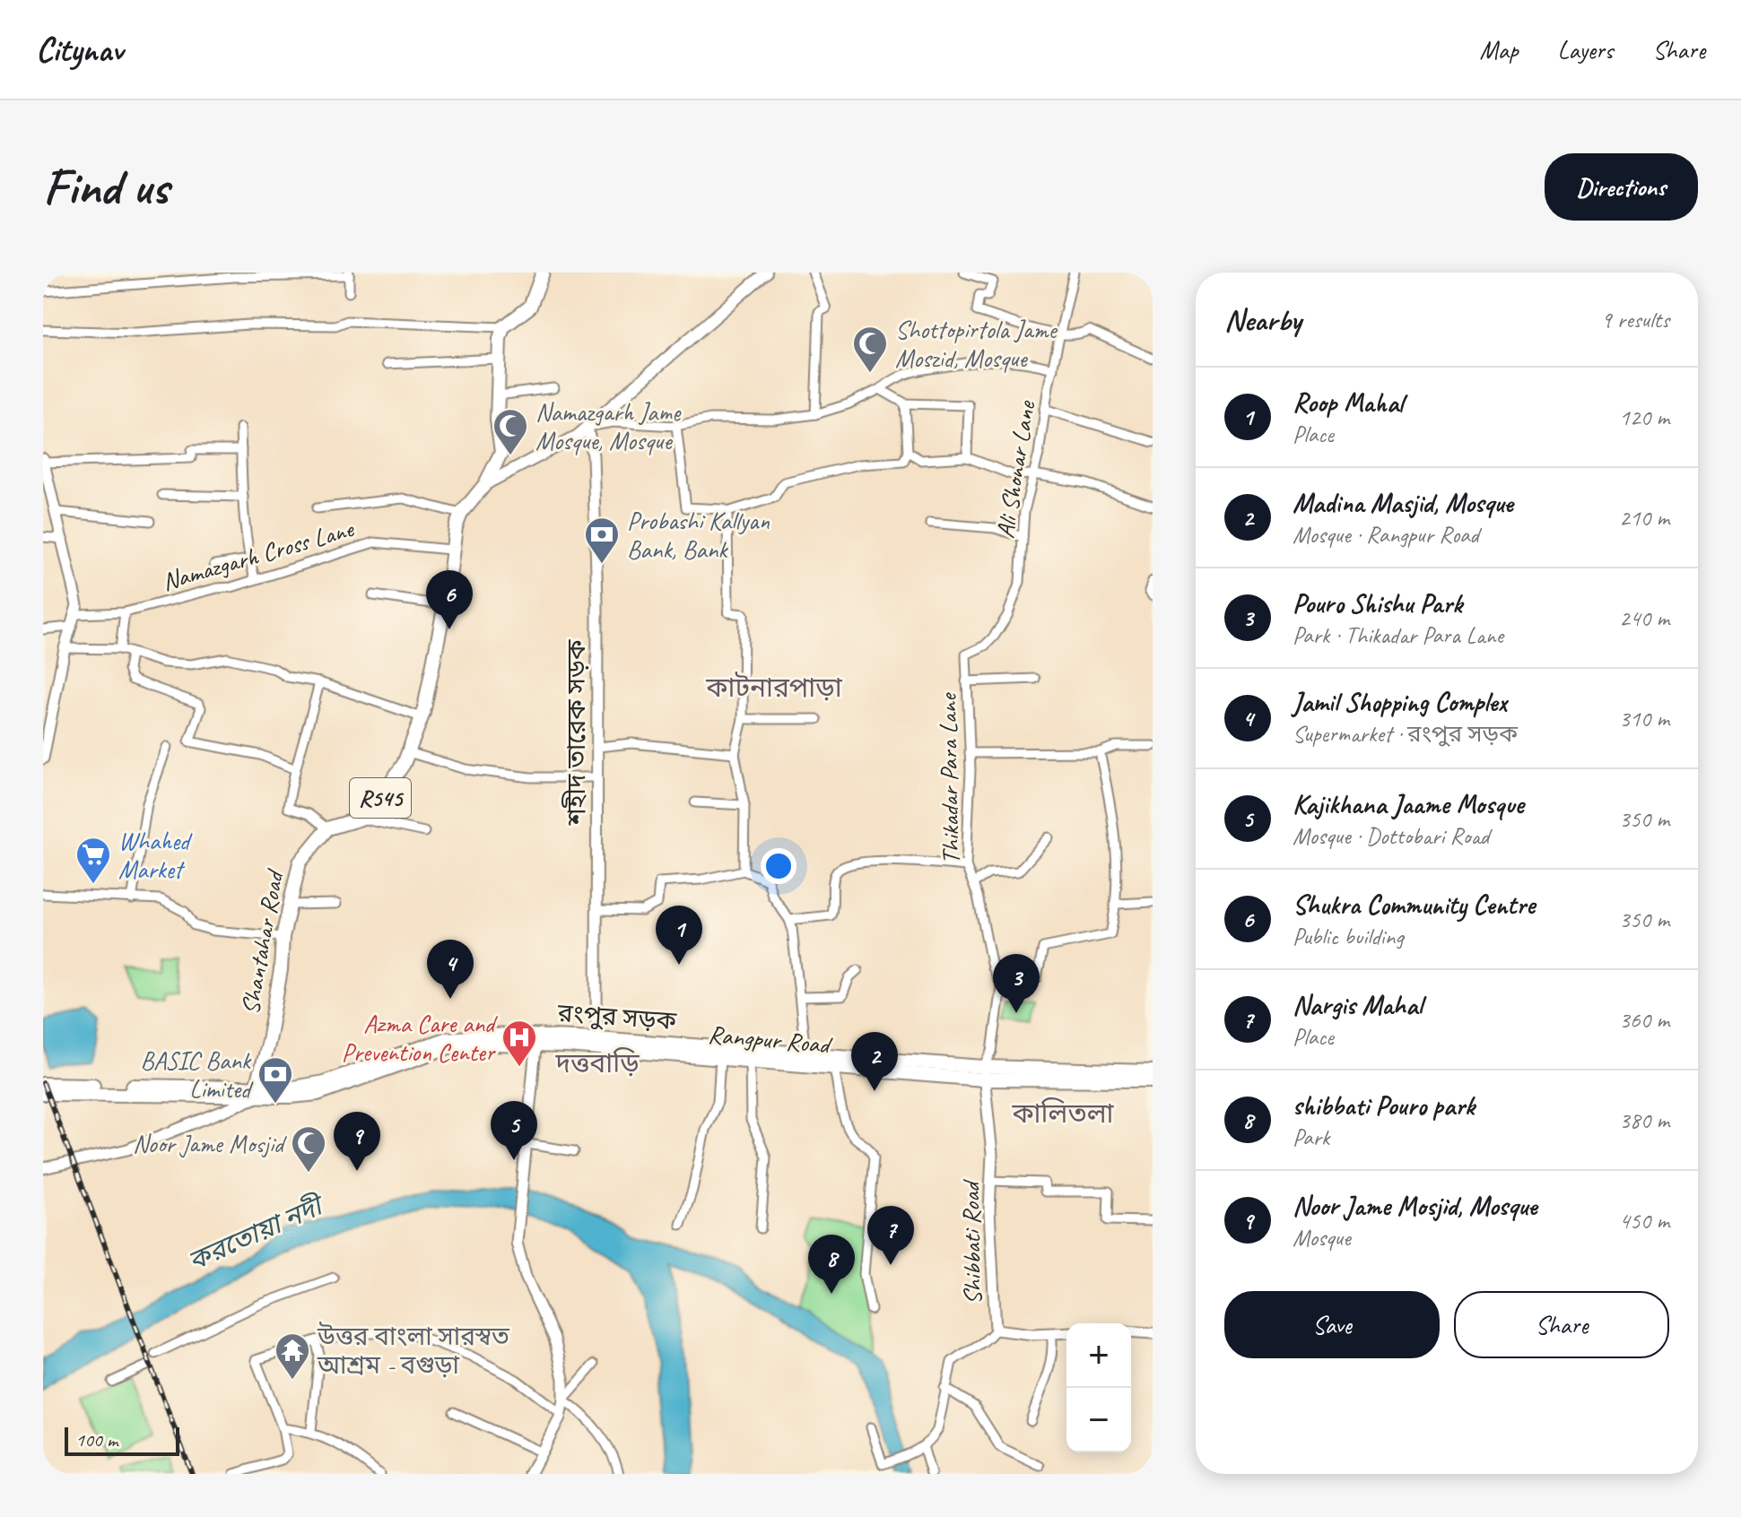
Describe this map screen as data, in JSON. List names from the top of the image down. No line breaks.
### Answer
{"streets":{"main road":["R545","Shantahar Road","রংপুর সড়ক","Rangpur Road"],"street":["Ali Shonar Lane","Namazgarh Cross Lane","শহীদ তারেক সড়ক","Thikadar Para Lane","Shibbati Road"]},"crossings":[["Ali Shonar Lane","Thikadar Para Lane"],["Namazgarh Cross Lane","R545"],["শহীদ তারেক সড়ক","রংপুর সড়ক"],["শহীদ তারেক সড়ক","Rangpur Road"],["Thikadar Para Lane","রংপুর সড়ক"],["Thikadar Para Lane","Rangpur Road"],["Thikadar Para Lane","Shibbati Road"],["R545","Shantahar Road"],["Shantahar Road","রংপুর সড়ক"],["রংপুর সড়ক","Rangpur Road"],["রংপুর সড়ক","Shibbati Road"],["Rangpur Road","Shibbati Road"]],"districts":["কাটনারপাড়া","দত্তবাড়ি","কালিতলা"],"water":["করতোয়া নদী"],"places":{"mosque":["Shottopirtola Jame Moszid, Mosque","Namazgarh Jame Mosque, Mosque","Noor Jame Mosjid"],"bank":["Probashi Kallyan Bank, Bank","BASIC Bank Limited"],"supermarket":["Whahed Market"],"hospital":["Azma Care and Prevention Center"],"temple":["উত্তর বাংলা সারস্বত আশ্রম - বগুড়া"]},"scale_bar":"100 m","page":{"header":"Citynav","nav":["Map","Layers","Share"],"buttons":["Directions",["Save","Share"]],"title":"Find us","heading":["Nearby","9 results"],"list":[{"mark":"1","name":"Roop Mahal","note":"Place","value":"120 m"},{"mark":"2","name":"Madina Masjid, Mosque","note":"Mosque · Rangpur Road","value":"210 m"},{"mark":"3","name":"Pouro Shishu Park","note":"Park · Thikadar Para Lane","value":"240 m"},{"mark":"4","name":"Jamil Shopping Complex","note":"Supermarket · রংপুর সড়ক","value":"310 m"},{"mark":"5","name":"Kajikhana Jaame Mosque","note":"Mosque · Dottobari Road","value":"350 m"},{"mark":"6","name":"Shukra Community Centre","note":"Public building","value":"350 m"},{"mark":"7","name":"Nargis Mahal","note":"Place","value":"360 m"},{"mark":"8","name":"shibbati Pouro park","note":"Park","value":"380 m"},{"mark":"9","name":"Noor Jame Mosjid, Mosque","note":"Mosque","value":"450 m"}],"pins":["6","1","4","3","2","5","9","7","8"],"map_buttons":["+","−"],"scale":"100 m"}}
